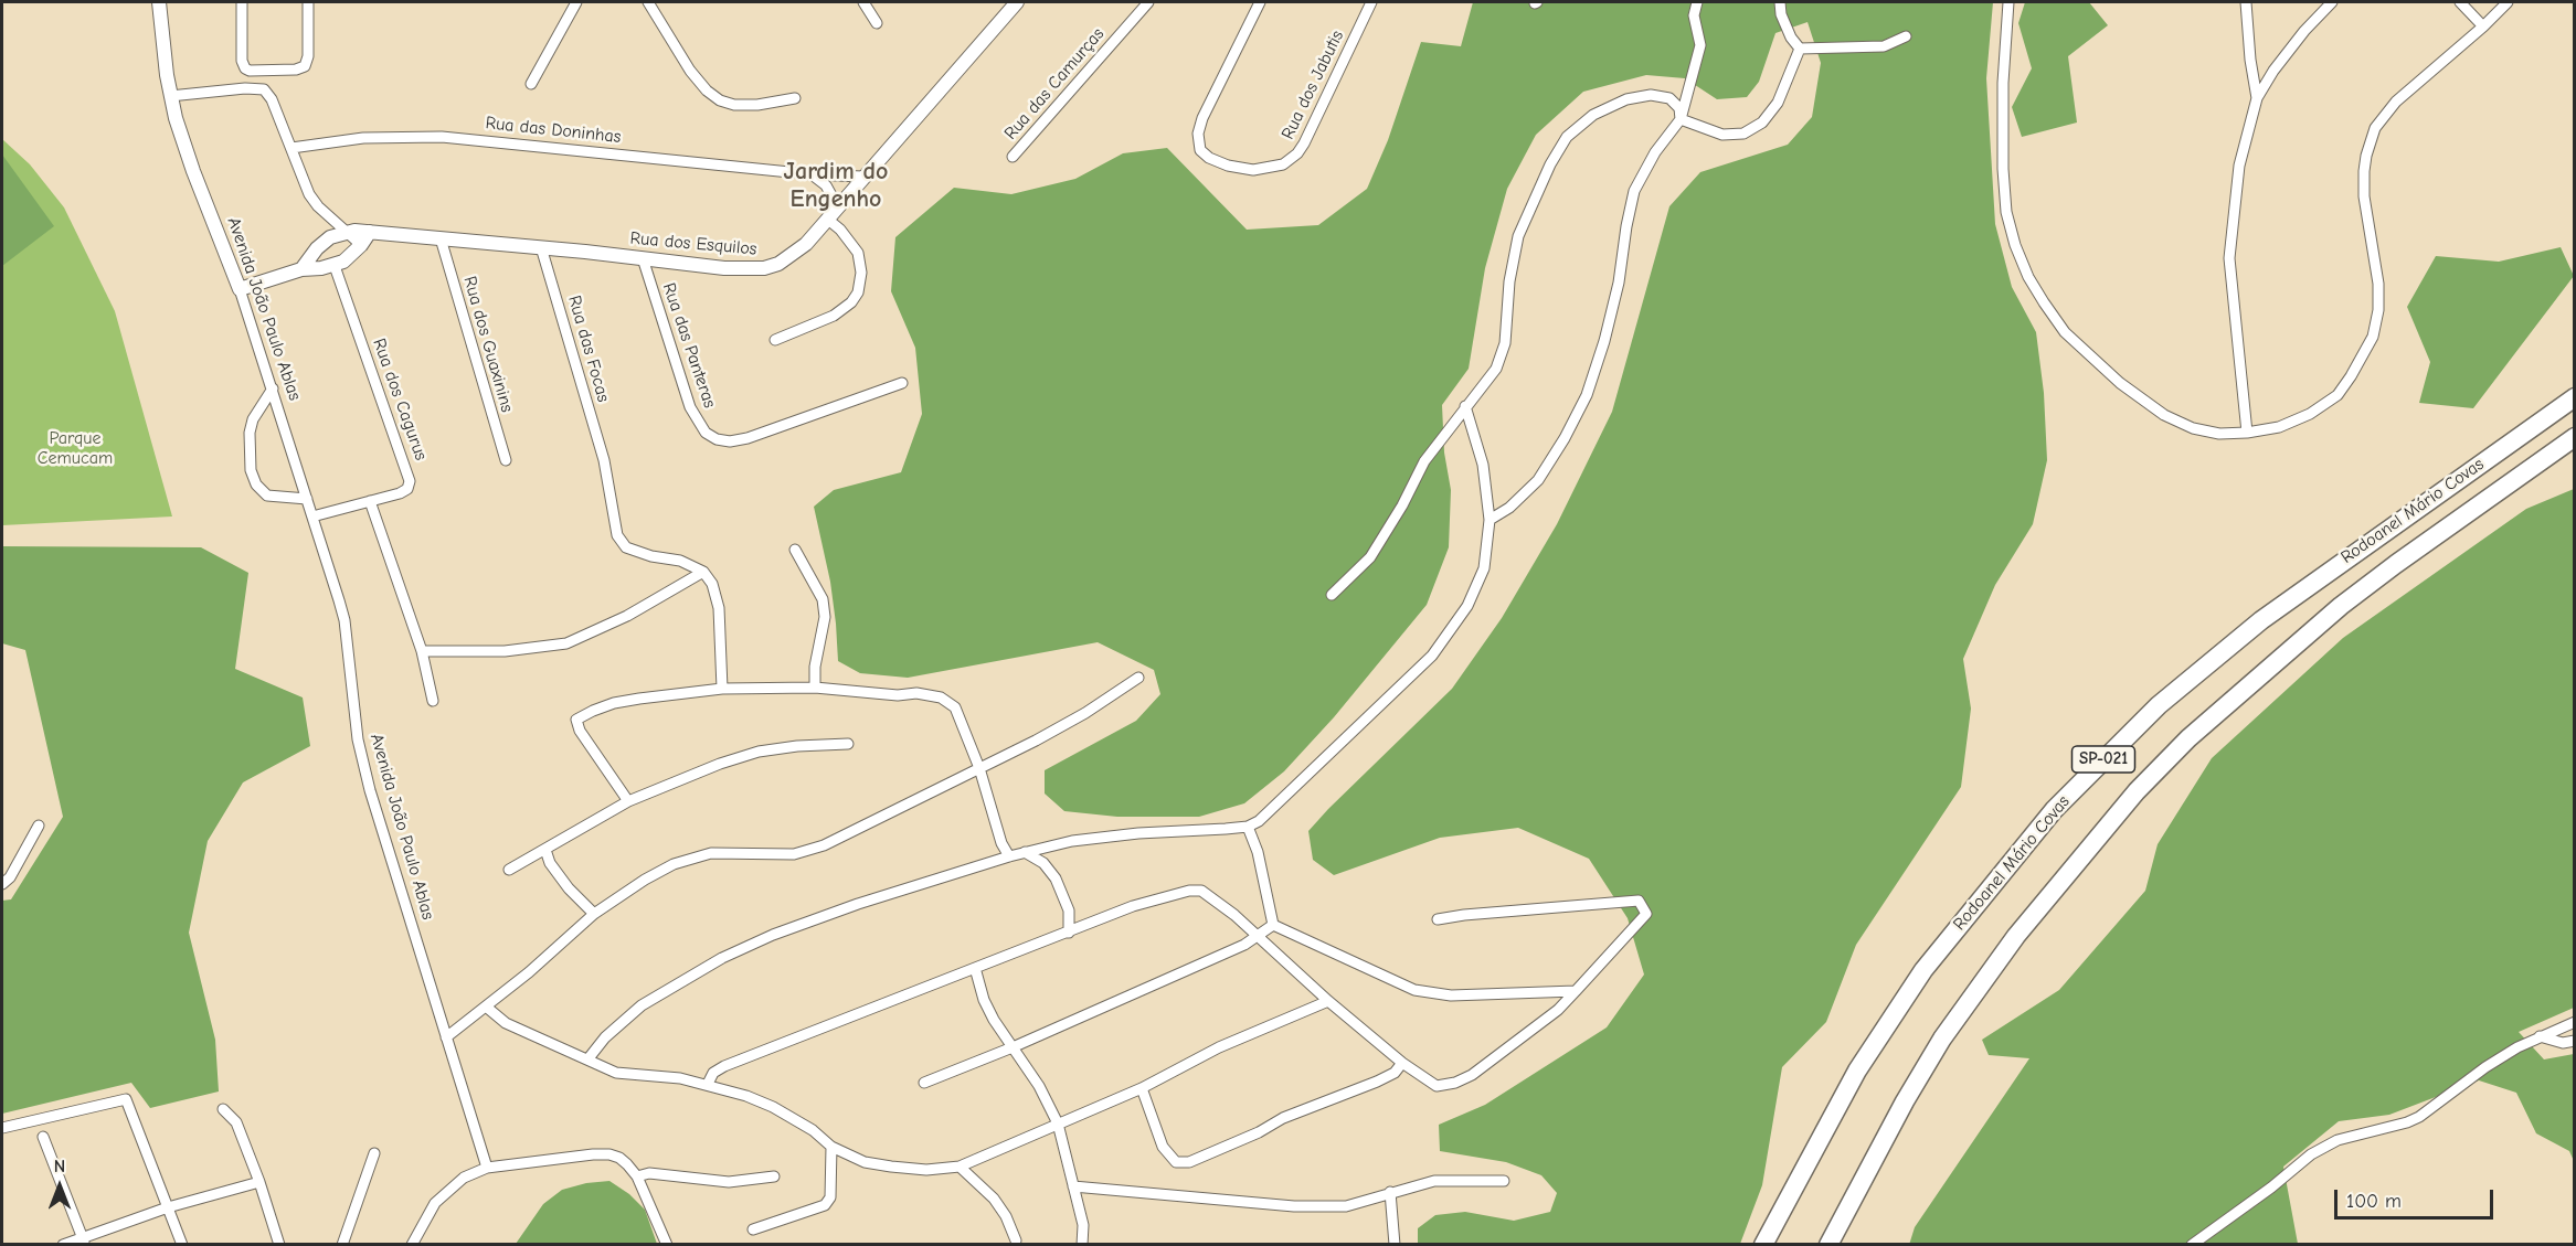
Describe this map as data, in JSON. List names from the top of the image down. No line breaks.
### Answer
{"streets":{"highway":["Rodoanel Mário Covas","SP-021"],"street":["Rua das Camurças","Rua dos Jabutis","Rua das Doninhas","Rua dos Esquilos","Avenida João Paulo Ablas","Rua dos Guaxinins","Rua das Panteras","Rua das Focas","Rua dos Cagurus"]},"crossings":[["Rua das Doninhas","Rua dos Esquilos"],["Rua dos Esquilos","Rua dos Guaxinins"],["Rua dos Esquilos","Rua das Panteras"],["Rua dos Esquilos","Rua das Focas"],["Avenida João Paulo Ablas","Rua dos Cagurus"]],"districts":["Jardim do Engenho"],"parks":["Parque Cemucam"],"scale_bar":"100 m","north":"top"}
